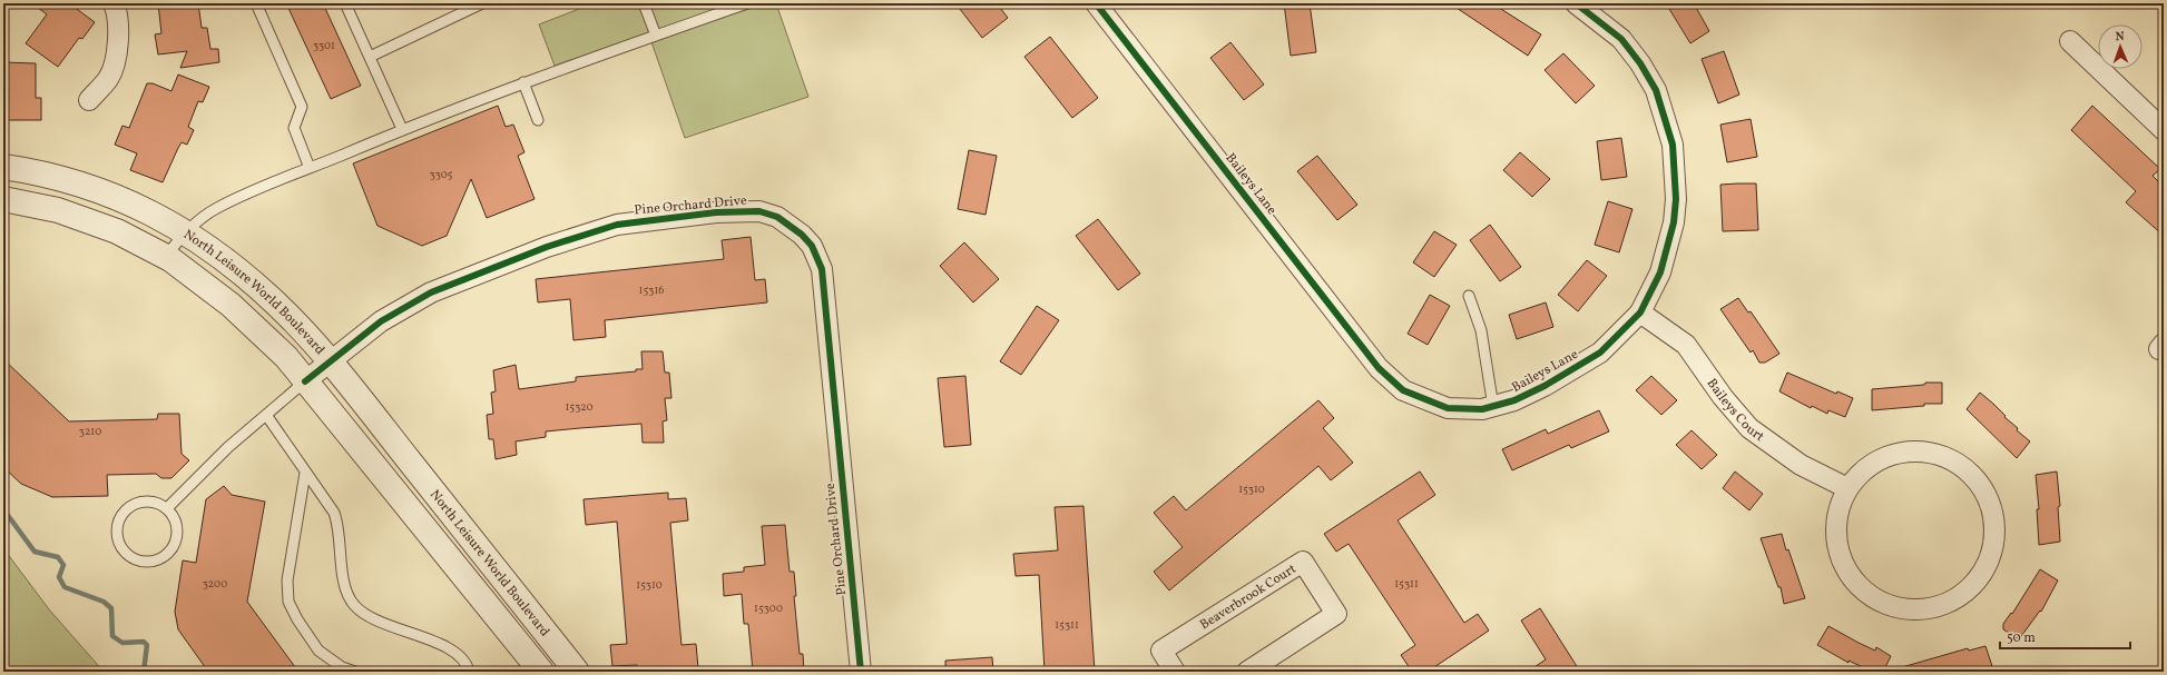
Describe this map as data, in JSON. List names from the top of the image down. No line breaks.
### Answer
{"streets":{"street":["Baileys Lane","Pine Orchard Drive","North Leisure World Boulevard","Baileys Court","Beaverbrook Court"]},"crossings":[["Baileys Lane","Baileys Court"],["Pine Orchard Drive","North Leisure World Boulevard"]],"house_numbers":["3301","3305","15316","15320","3210","15310","3200","15311","15310","15300","15311"],"scale_bar":"50 m","north":"top"}
